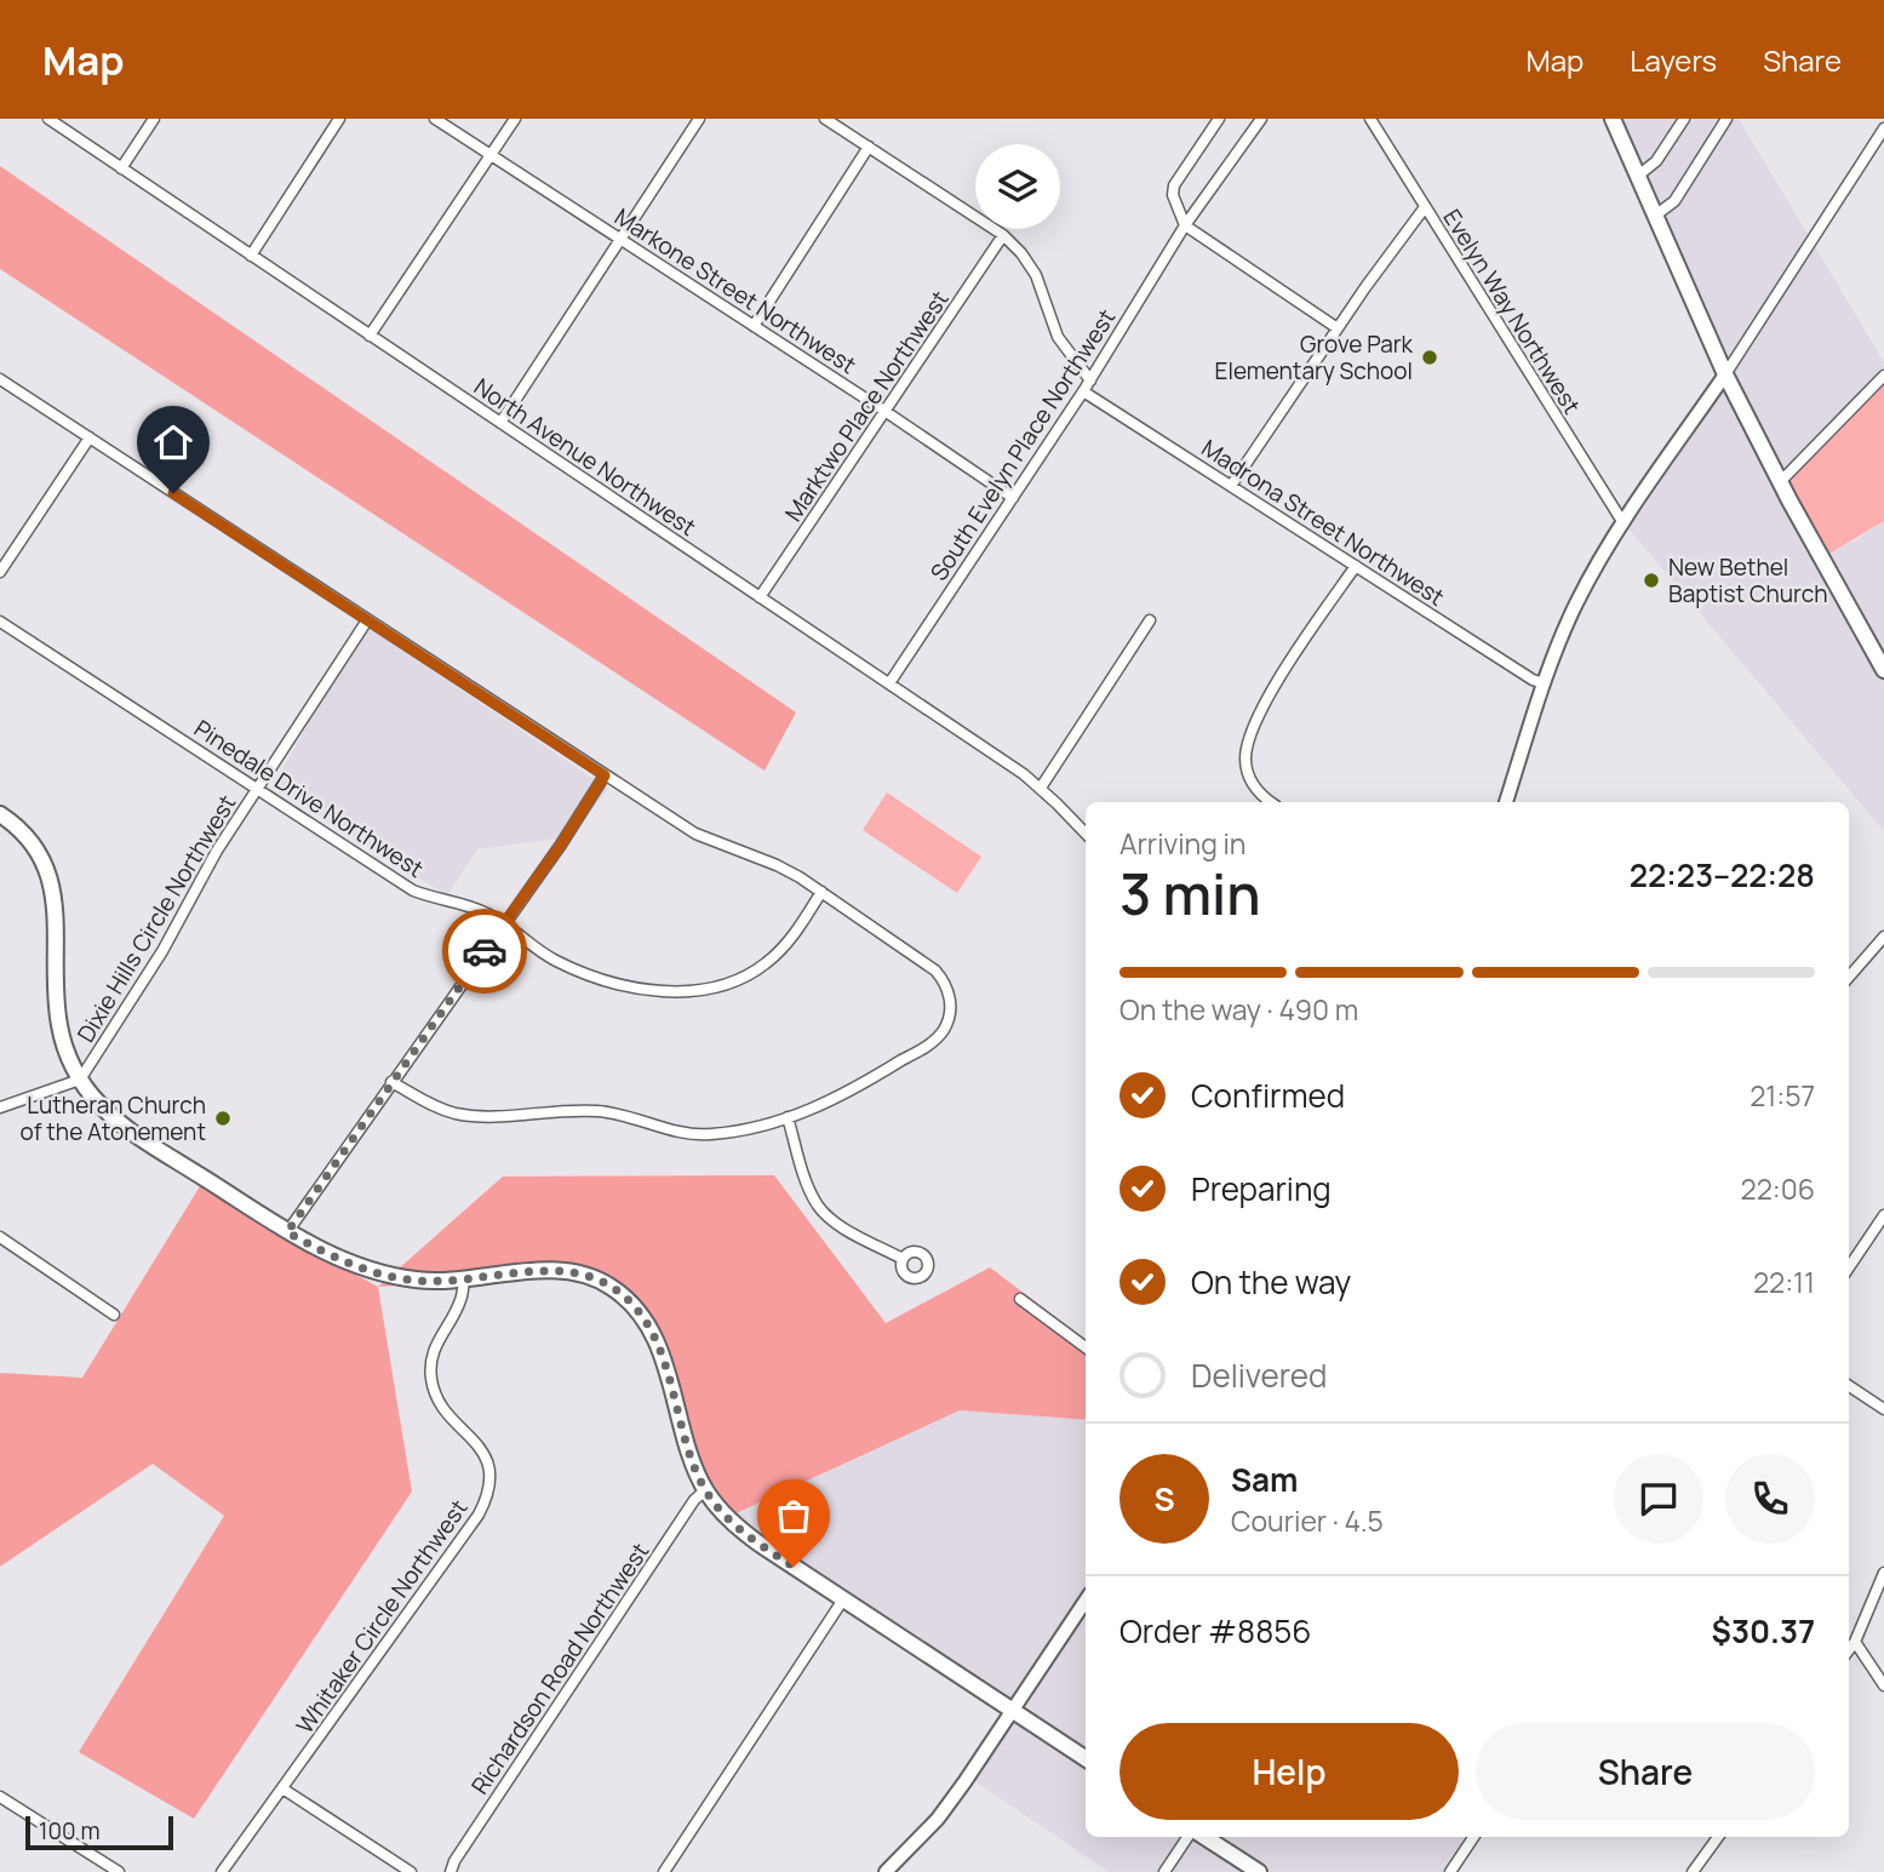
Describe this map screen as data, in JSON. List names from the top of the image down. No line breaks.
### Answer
{"streets":{"street":["Markone Street Northwest","Evelyn Way Northwest","Marktwo Place Northwest","South Evelyn Place Northwest","North Avenue Northwest","Madrona Street Northwest","Pinedale Drive Northwest","Dixie Hills Circle Northwest","Whitaker Circle Northwest","Richardson Road Northwest"]},"crossings":[["Markone Street Northwest","Marktwo Place Northwest"],["Markone Street Northwest","South Evelyn Place Northwest"],["Marktwo Place Northwest","North Avenue Northwest"],["South Evelyn Place Northwest","North Avenue Northwest"],["South Evelyn Place Northwest","Madrona Street Northwest"],["Pinedale Drive Northwest","Dixie Hills Circle Northwest"]],"places":["Grove Park Elementary School","New Bethel Baptist Church","Lutheran Church of the Atonement"],"scale_bar":"100 m","page":{"header":"Map","nav":["Map","Layers","Share"],"heading":["3 min","Arriving in","22:23–22:28"],"panel":["Sam","Courier · 4.5","Order #8856","$30.37"],"bar":"On the way · 490 m","list":[["Confirmed","21:57"],["Preparing","22:06"],["On the way","22:11"],"Delivered"],"round":"S","buttons":["Help","Share"],"scale":"100 m"}}
